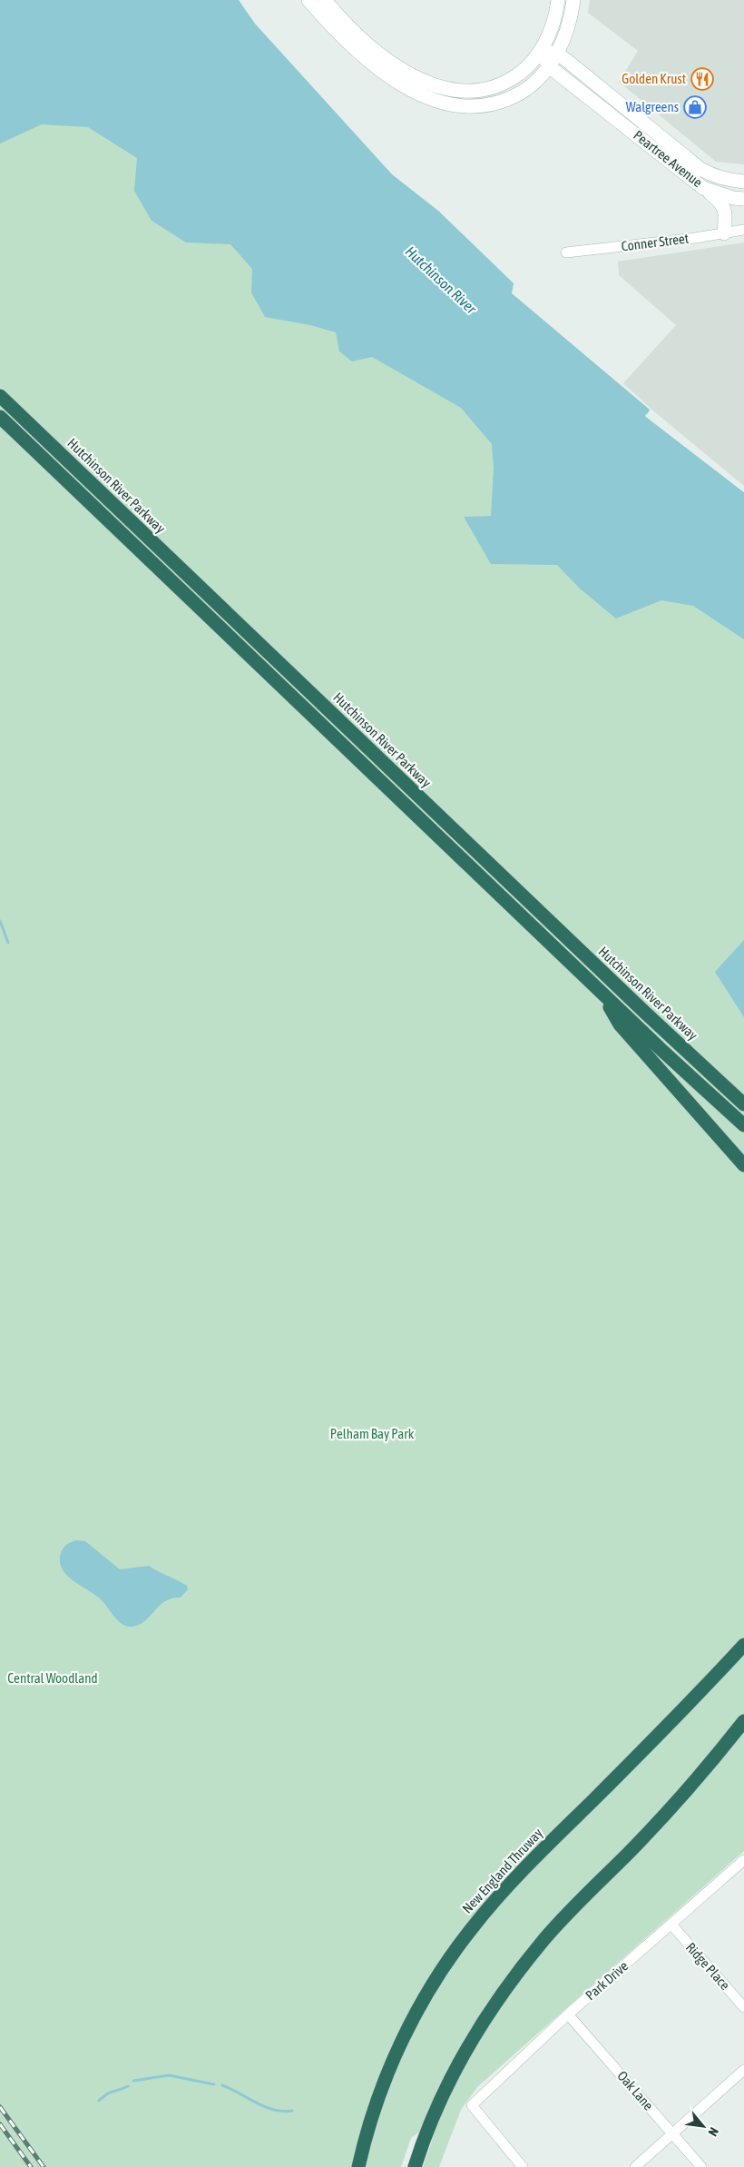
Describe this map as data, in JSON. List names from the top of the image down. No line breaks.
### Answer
{"streets":{"highway":["Hutchinson River Parkway","New England Thruway"],"main road":["Peartree Avenue"],"street":["Conner Street","Ridge Place","Park Drive","Oak Lane"]},"crossings":[["Ridge Place","Park Drive"],["Park Drive","Oak Lane"]],"water":["Hutchinson River"],"parks":["Pelham Bay Park","Central Woodland"],"places":{"restaurant":["Golden Krust"],"shop":["Walgreens"]},"north":"bottom right"}
